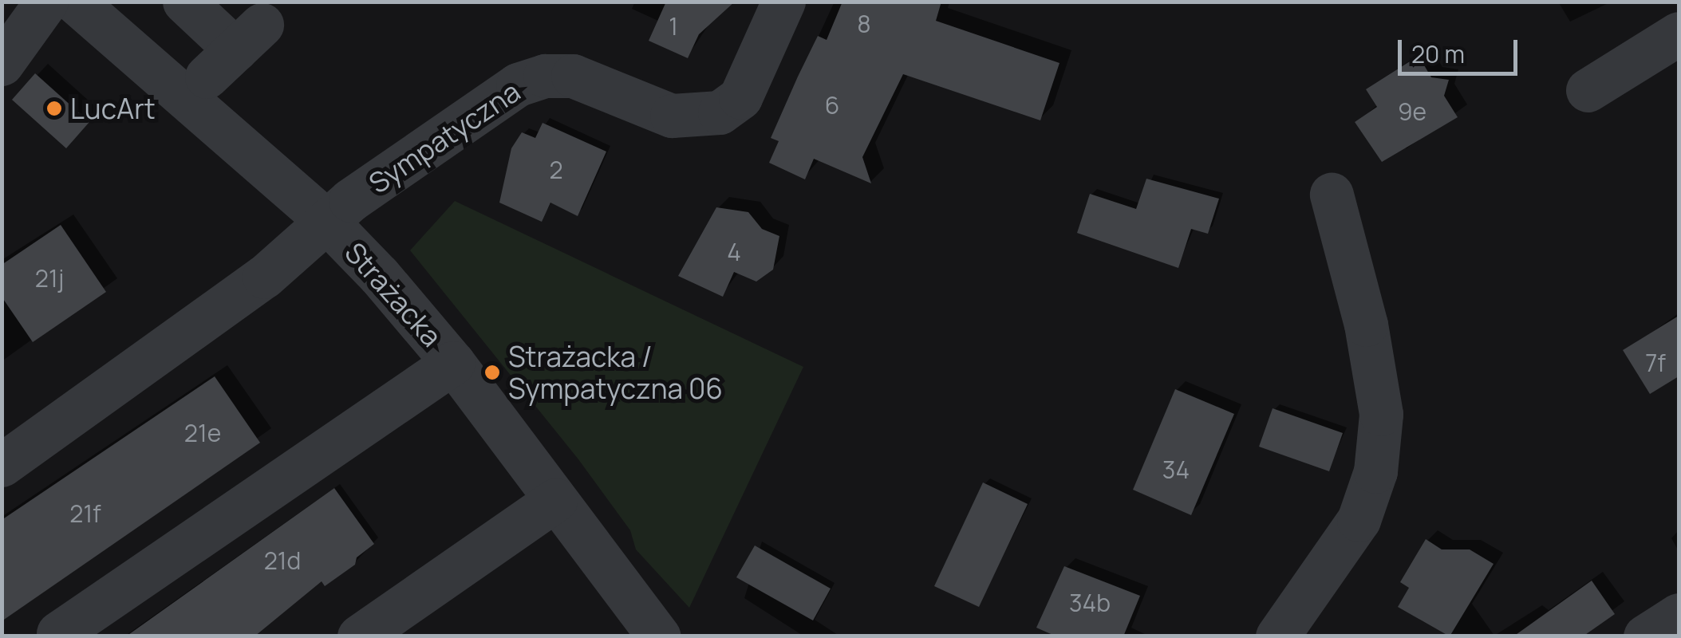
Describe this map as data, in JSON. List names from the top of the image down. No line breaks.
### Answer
{"streets":{"street":["Sympatyczna","Strażacka"]},"crossings":[["Sympatyczna","Strażacka"]],"places":["LucArt","Strażacka / Sympatyczna 06"],"house_numbers":["8","1","6","9e","2","4","21j","7f","21e","34","21f","21d","34b"],"scale_bar":"20 m"}
